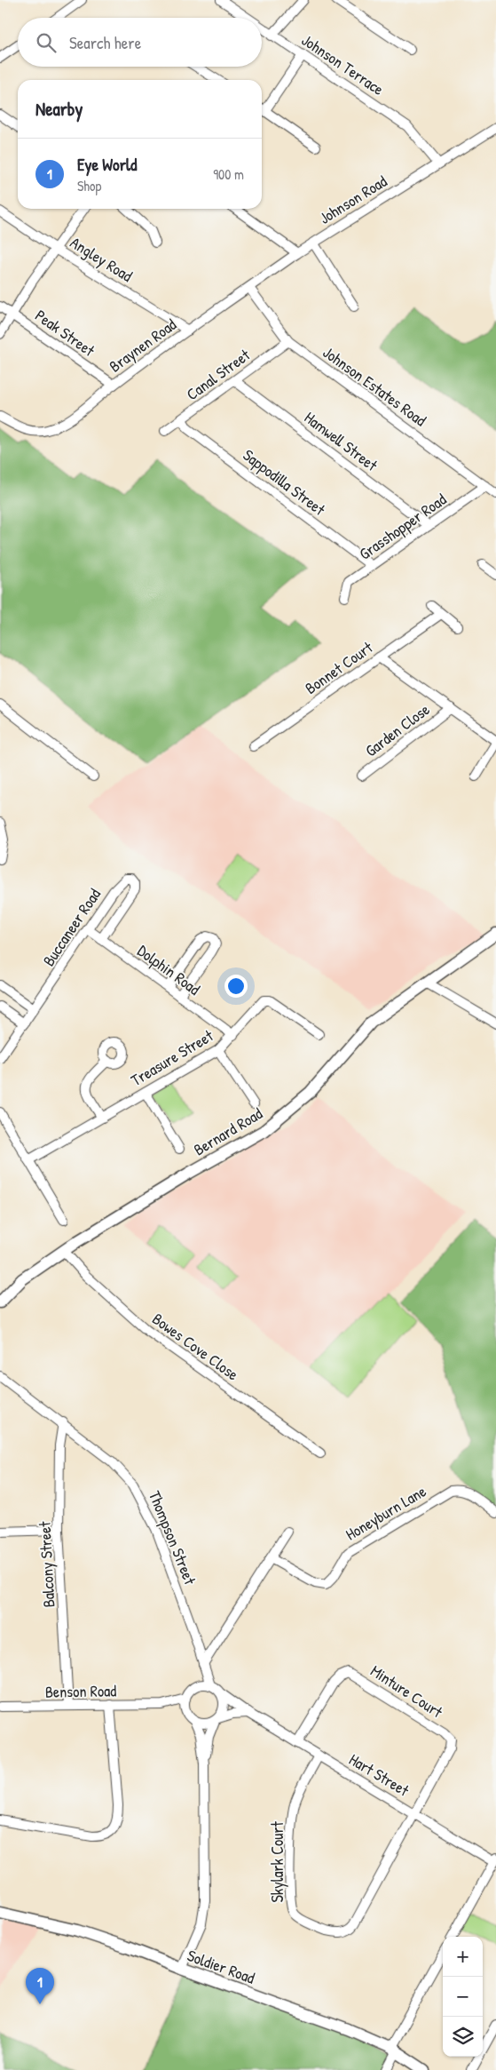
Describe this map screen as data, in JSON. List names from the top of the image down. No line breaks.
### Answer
{"streets":{"main road":["Bernard Road","Soldier Road"],"street":["Johnson Terrace","Johnson Road","Angley Road","Peak Street","Braynen Road","Canal Street","Johnson Estates Road","Hamwell Street","Sappodilla Street","Grasshopper Road","Bonnet Court","Garden Close","Buccaneer Road","Dolphin Road","Treasure Street","Bowes Cove Close","Honeyburn Lane","Thompson Street","Balcony Street","Benson Road","Minture Court","Hart Street","Skylark Court"]},"crossings":[["Johnson Terrace","Johnson Road"],["Johnson Road","Braynen Road"],["Angley Road","Braynen Road"],["Peak Street","Braynen Road"],["Braynen Road","Johnson Estates Road"],["Canal Street","Johnson Estates Road"],["Canal Street","Hamwell Street"],["Canal Street","Sappodilla Street"],["Johnson Estates Road","Grasshopper Road"],["Hamwell Street","Grasshopper Road"],["Sappodilla Street","Grasshopper Road"],["Buccaneer Road","Dolphin Road"],["Dolphin Road","Treasure Street"],["Bernard Road","Bowes Cove Close"],["Thompson Street","Balcony Street"],["Thompson Street","Hart Street"],["Balcony Street","Benson Road"],["Minture Court","Hart Street"],["Minture Court","Skylark Court"],["Hart Street","Skylark Court"]],"page":{"search":"Search here","heading":"Nearby","list":[{"mark":"1","name":"Eye World","note":"Shop","value":"900 m"}],"map_buttons":["+","−"],"pins":"1"}}
